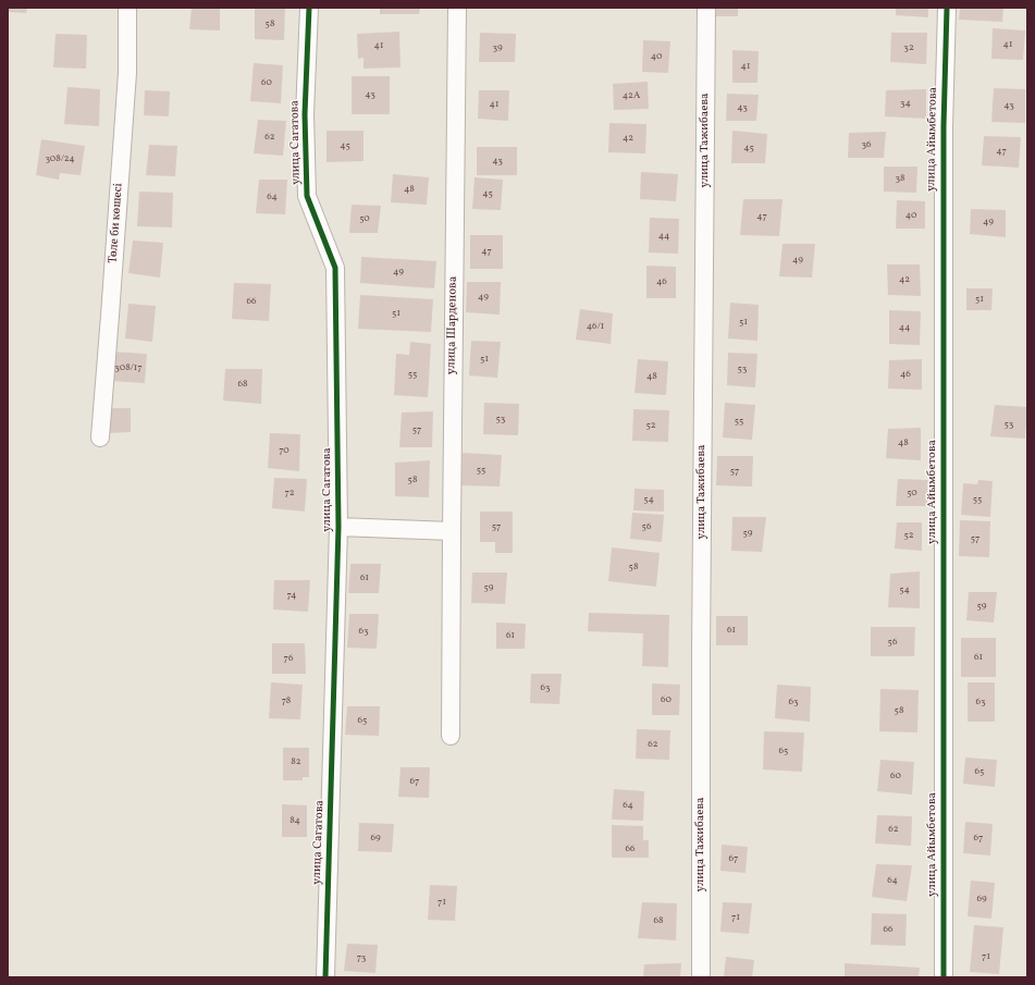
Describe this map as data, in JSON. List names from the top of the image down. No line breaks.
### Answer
{"streets":{"street":["улица Айымбетова","улица Тажибаева","улица Сагатова","Төле би көшесі","улица Шарденова"]},"house_numbers":["58","41","41","39","32","40","41","60","43","42А","34","41","43","43","62","42","36","45","45","47","308/24","43","38","48","45","64","40","47","50","49","44","47","49","49","42","46","49","51","66","51","51","46/1","44","51","308/17","53","55","46","48","68","53","55","53","52","57","48","70","55","57","58","72","50","54","55","57","56","59","52","57","58","61","59","54","74","59","61","63","61","56","61","76","63","60","78","63","63","58","65","62","65","82","65","60","67","64","84","62","69","67","66","67","64","69","71","71","68","66","71","73"]}
